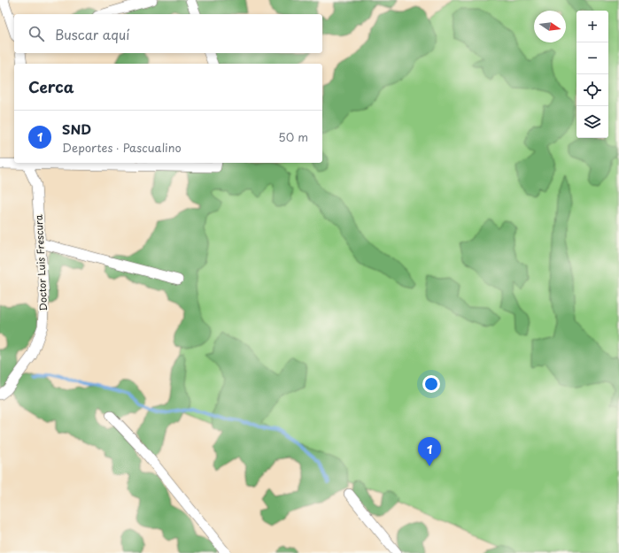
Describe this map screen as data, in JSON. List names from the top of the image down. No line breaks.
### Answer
{"streets":{"street":["Doctor Luis Frescura"]},"north":"right","page":{"map_buttons":["+","−"],"search":"Buscar aquí","heading":"Cerca","list":[{"mark":"1","name":"SND","note":"Deportes · Pascualino","value":"50 m"}],"pins":"1"}}
